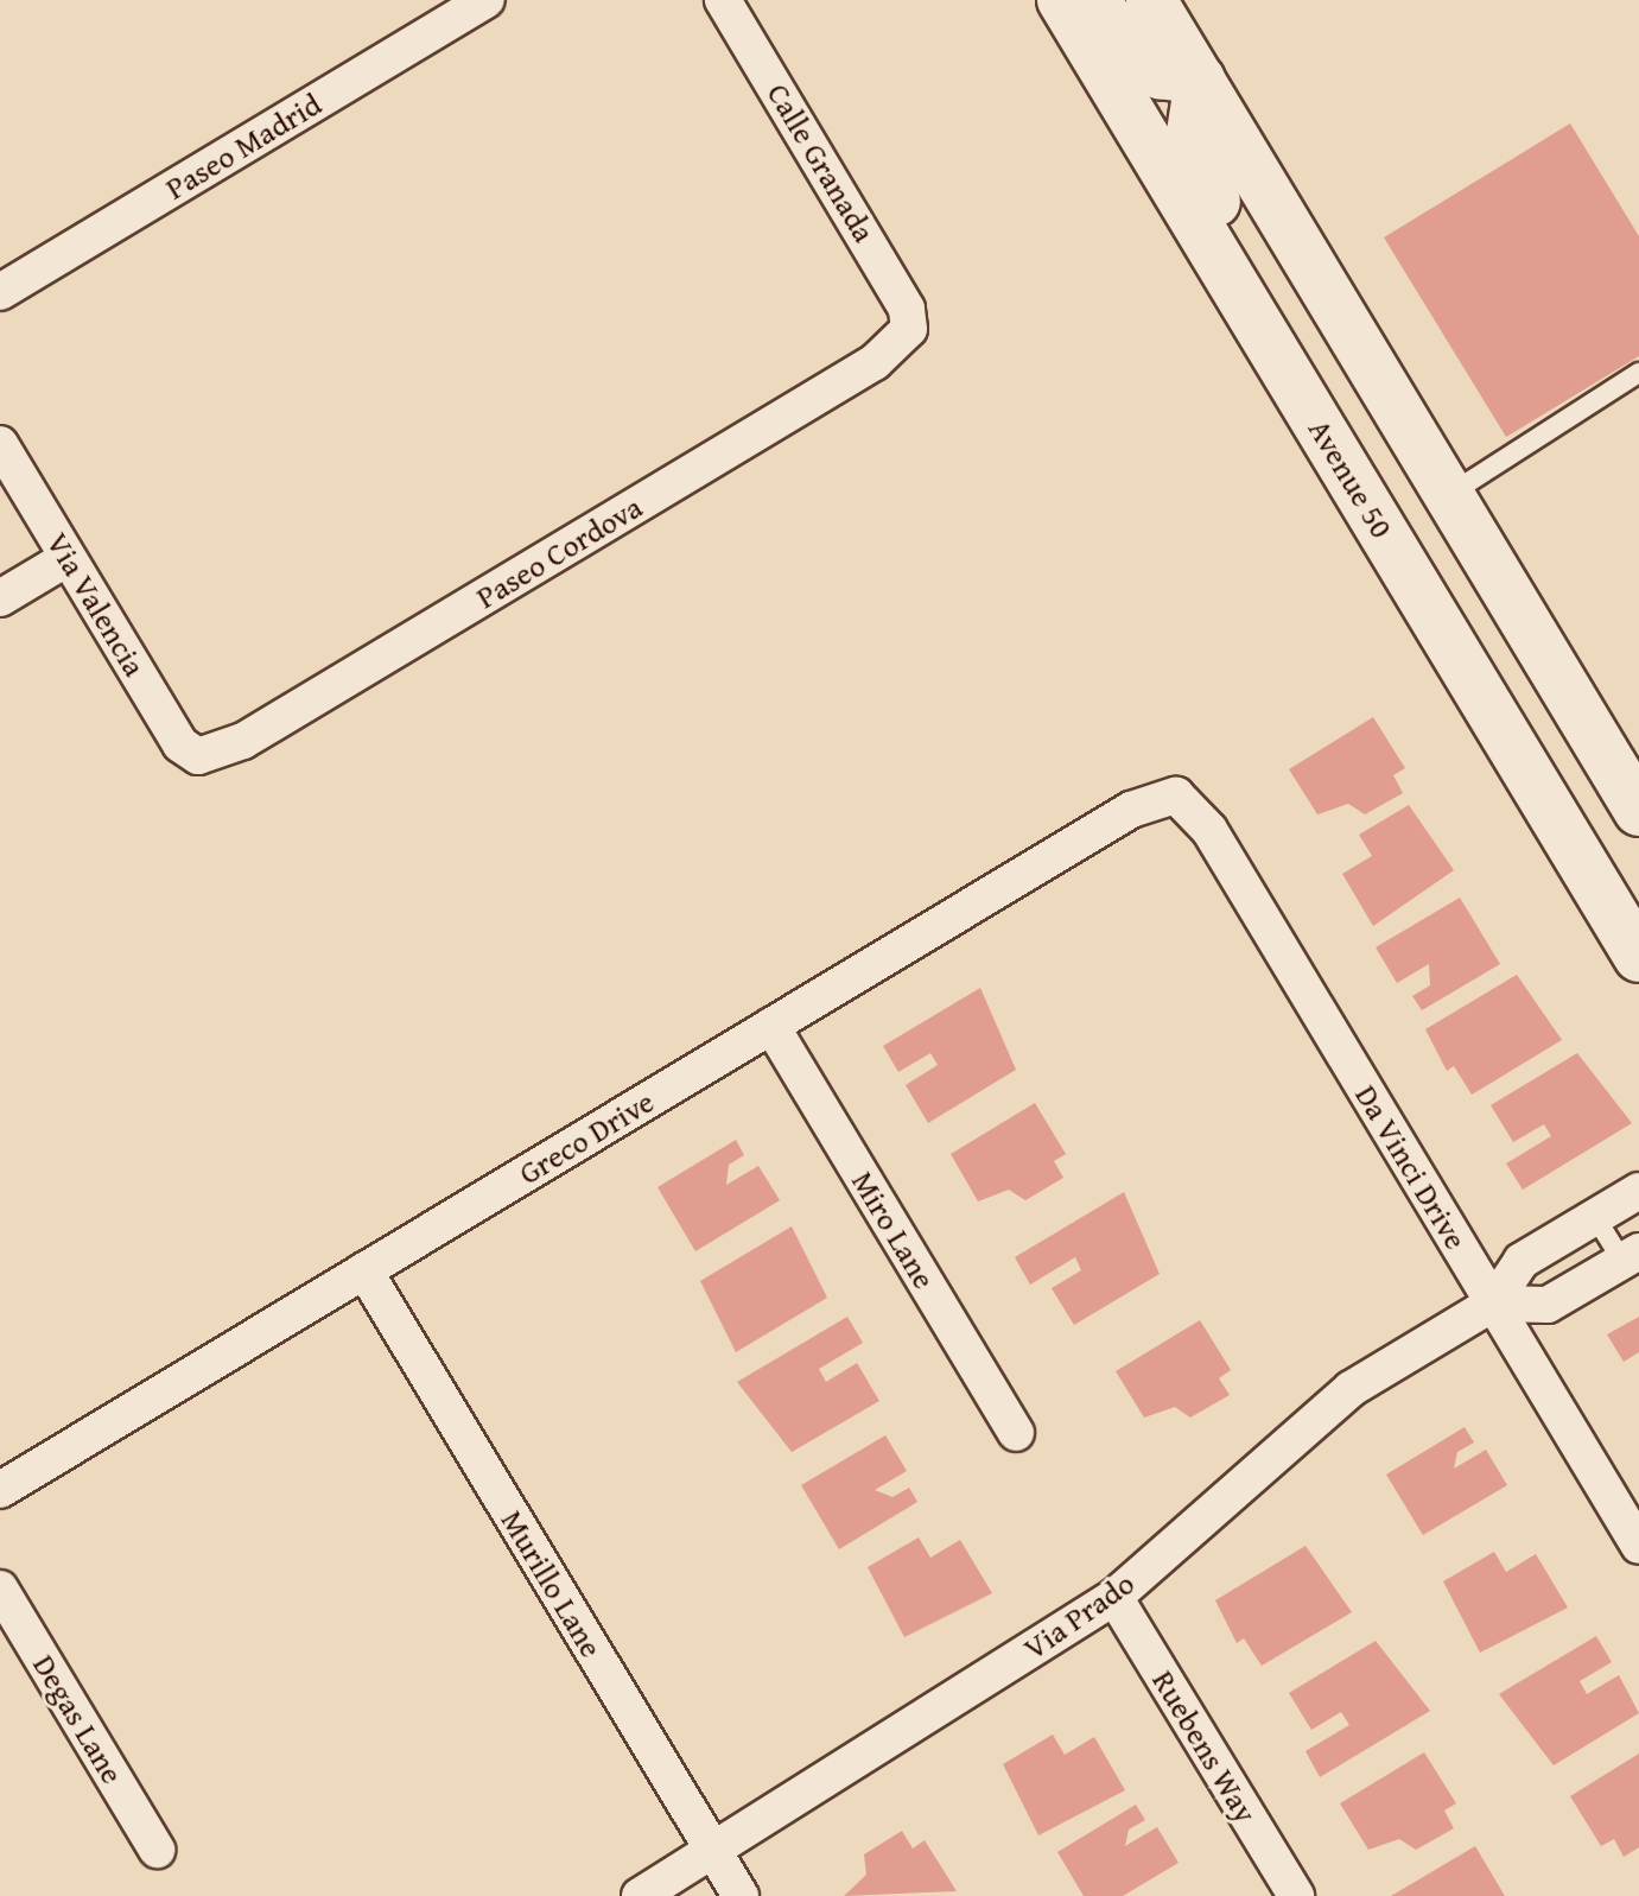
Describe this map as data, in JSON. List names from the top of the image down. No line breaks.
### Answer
{"streets":{"main road":["Avenue 50"],"street":["Paseo Madrid","Calle Granada","Paseo Cordova","Via Valencia","Greco Drive","Da Vinci Drive","Miro Lane","Murillo Lane","Via Prado","Degas Lane","Ruebens Way"]},"crossings":[["Calle Granada","Paseo Cordova"],["Paseo Cordova","Via Valencia"],["Greco Drive","Da Vinci Drive"],["Greco Drive","Miro Lane"],["Greco Drive","Murillo Lane"],["Da Vinci Drive","Via Prado"],["Murillo Lane","Via Prado"],["Via Prado","Ruebens Way"]]}
